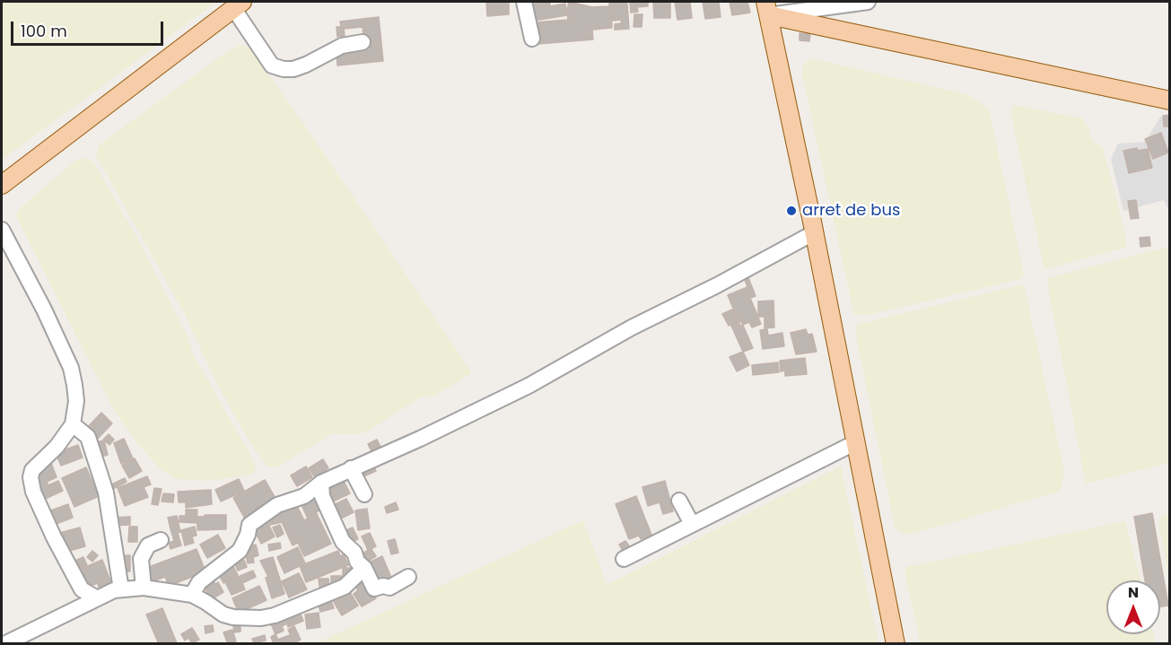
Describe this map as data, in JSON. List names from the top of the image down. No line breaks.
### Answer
{"places":["arret de bus"],"scale_bar":"100 m","north":"top"}
